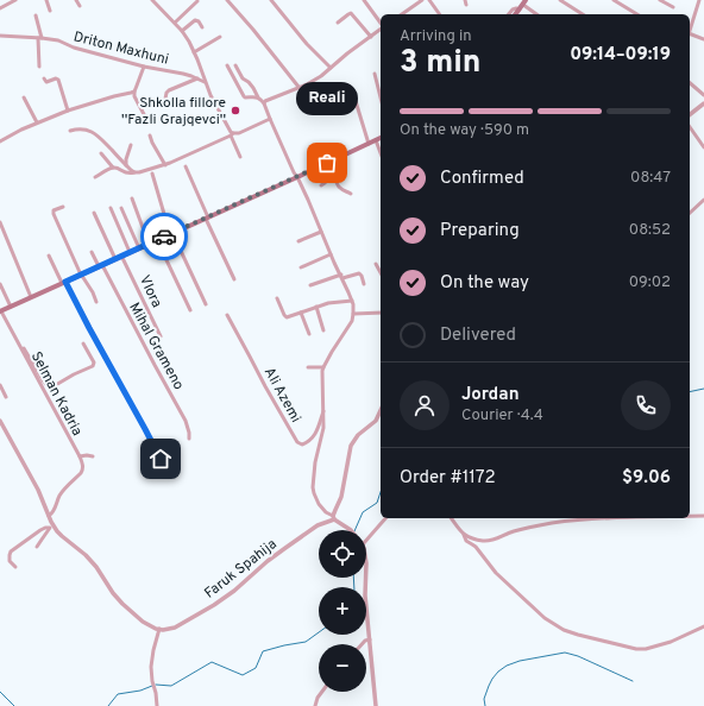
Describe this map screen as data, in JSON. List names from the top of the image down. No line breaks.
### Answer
{"streets":{"street":["Driton Maxhuni","Vlora","Mihal Grameno","Selman Kadria","Ali Azemi","Faruk Spahija"]},"places":["Shkolla fillore ''Fazli Grajqevci''","Reali"],"page":{"heading":["3 min","Arriving in","09:14–09:19"],"panel":["Jordan","Courier · 4.4","Order #1172","$9.06"],"bubble":"Reali","bar":"On the way · 590 m","list":[["Confirmed","08:47"],["Preparing","08:52"],["On the way","09:02"],"Delivered"],"map_buttons":["+","−"]}}
